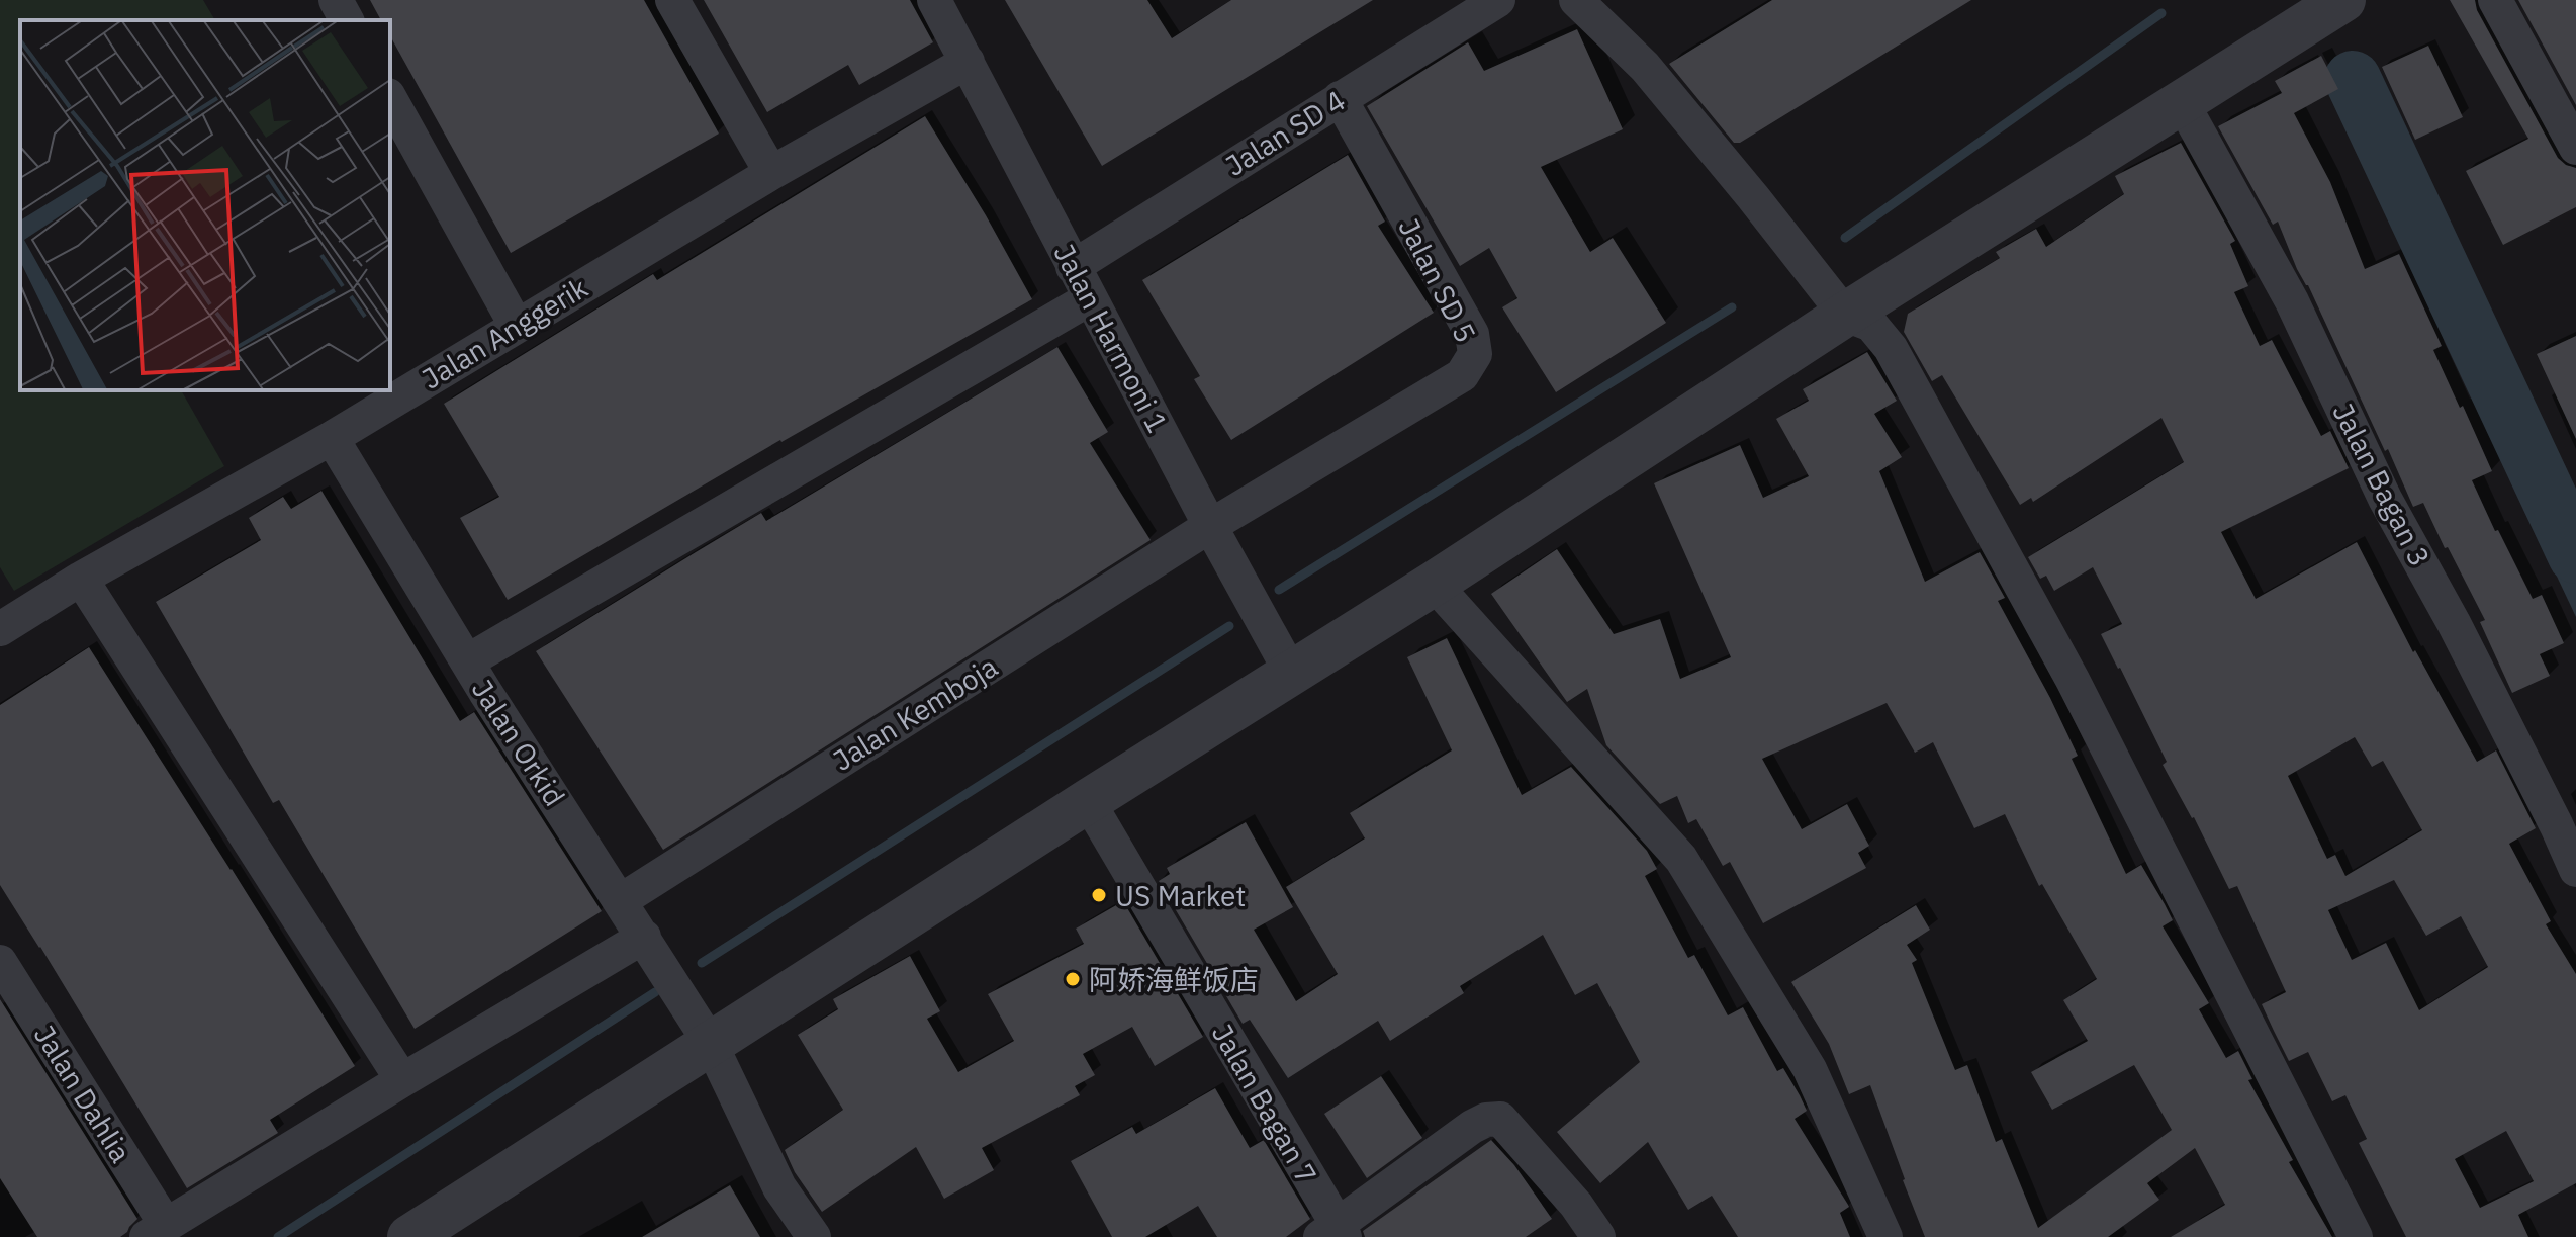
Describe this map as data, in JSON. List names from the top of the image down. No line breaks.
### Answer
{"streets":{"street":["Jalan SD 4","Jalan SD 5","Jalan Anggerik","Jalan Harmoni 1","Jalan Bagan 3","Jalan Kemboja","Jalan Orkid","Jalan Dahlia","Jalan Bagan 7"]},"crossings":[["Jalan SD 4","Jalan SD 5"],["Jalan SD 4","Jalan Harmoni 1"],["Jalan SD 5","Jalan Harmoni 1"],["Jalan SD 5","Jalan Kemboja"],["Jalan Anggerik","Jalan Harmoni 1"],["Jalan Anggerik","Jalan Orkid"],["Jalan Harmoni 1","Jalan Kemboja"],["Jalan Kemboja","Jalan Orkid"]],"places":["US Market","阿娇海鲜饭店"]}
